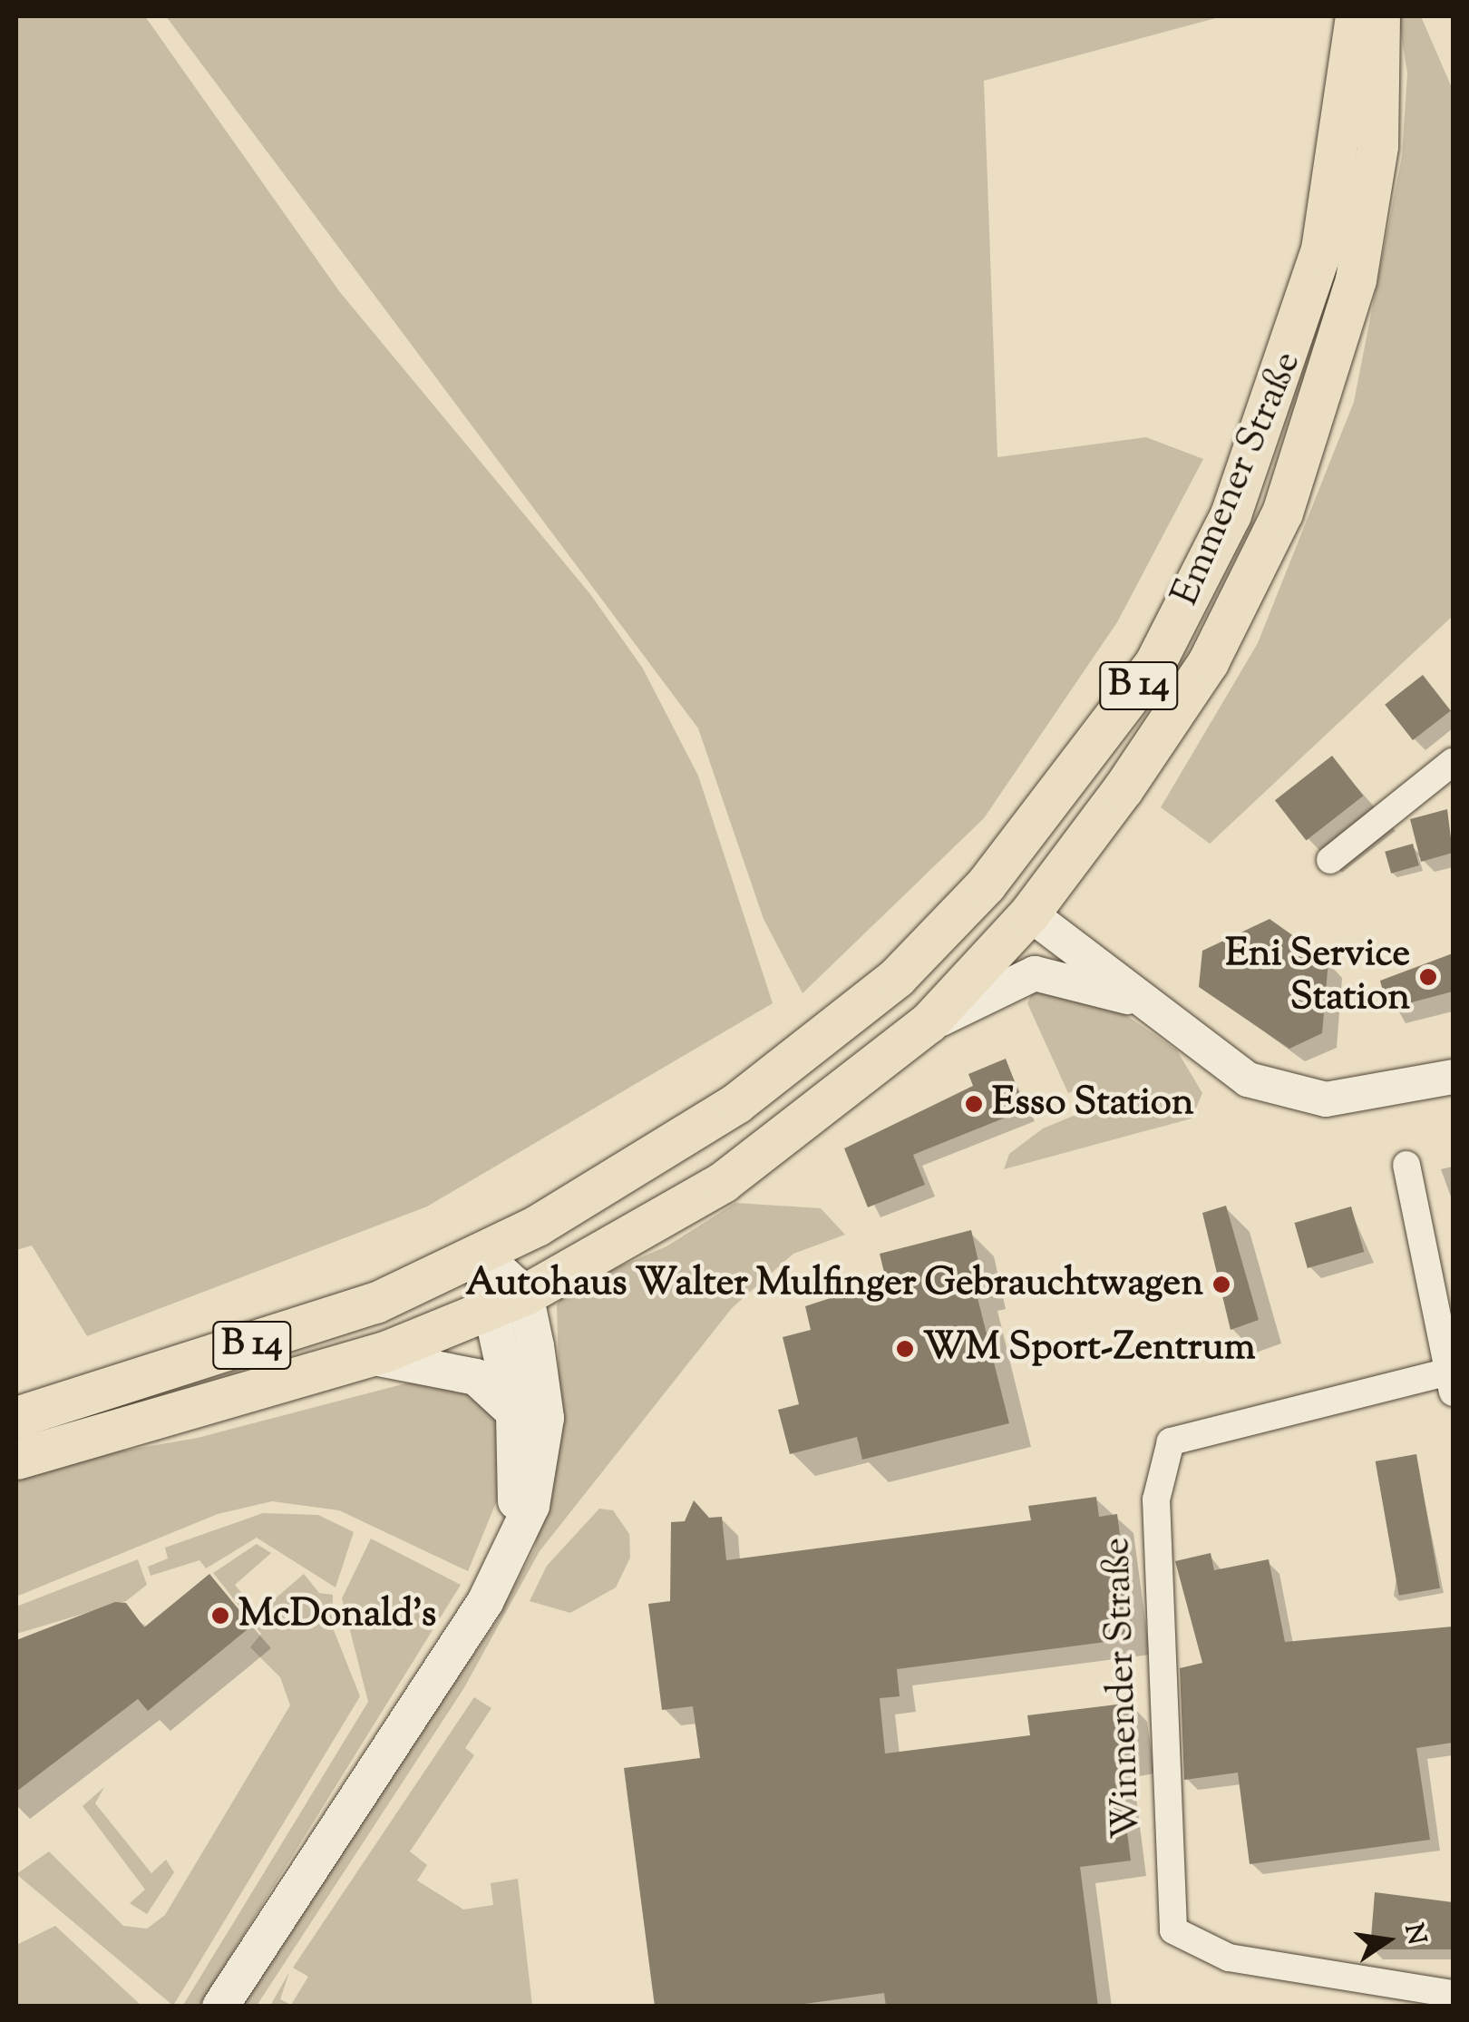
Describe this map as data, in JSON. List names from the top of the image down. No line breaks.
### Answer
{"streets":{"main road":["Emmener Straße","B 14"],"street":["Winnender Straße"]},"crossings":[["Emmener Straße","B 14"]],"places":["Eni Service Station","Esso Station","Autohaus Walter Mulfinger Gebrauchtwagen","WM Sport-Zentrum","McDonald's"],"north":"right"}
